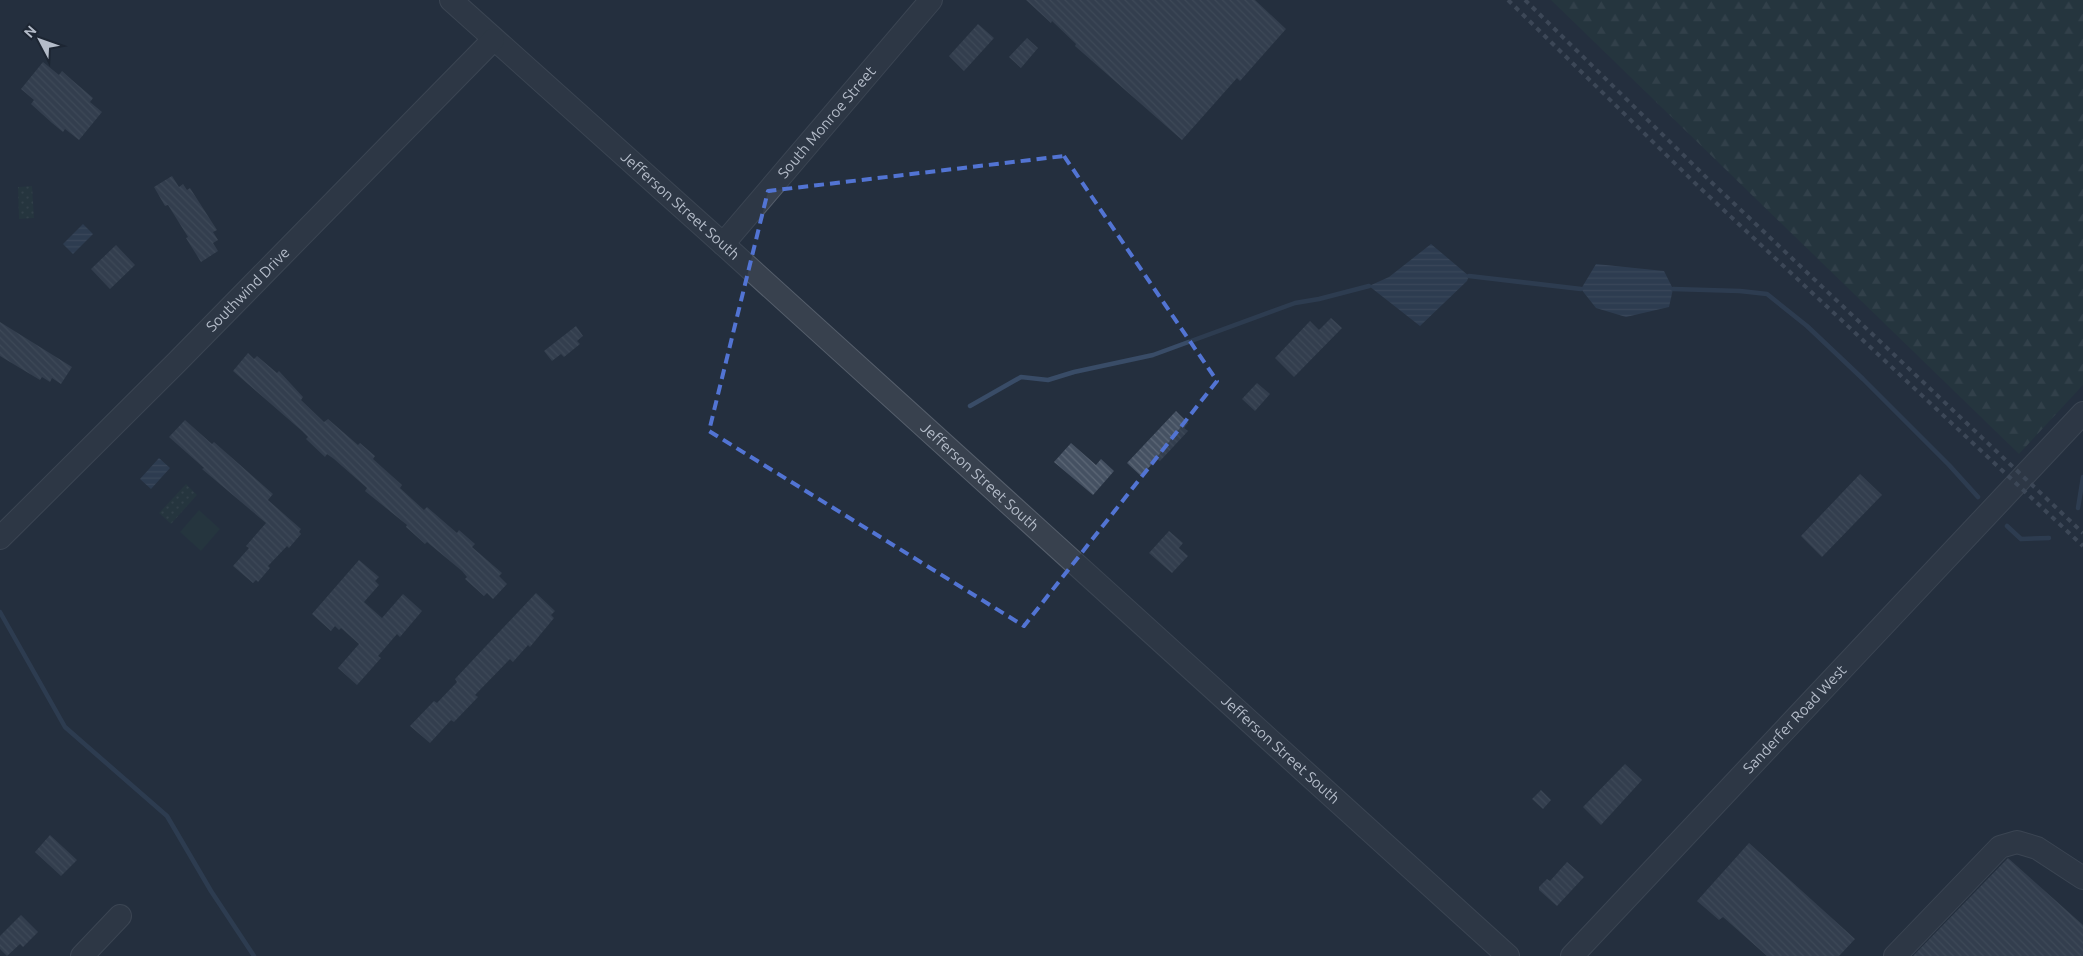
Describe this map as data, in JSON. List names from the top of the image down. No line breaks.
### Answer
{"streets":{"street":["South Monroe Street","Jefferson Street South","Southwind Drive","Sanderfer Road West"]},"crossings":[["South Monroe Street","Jefferson Street South"],["Jefferson Street South","Southwind Drive"]],"north":"top left"}
